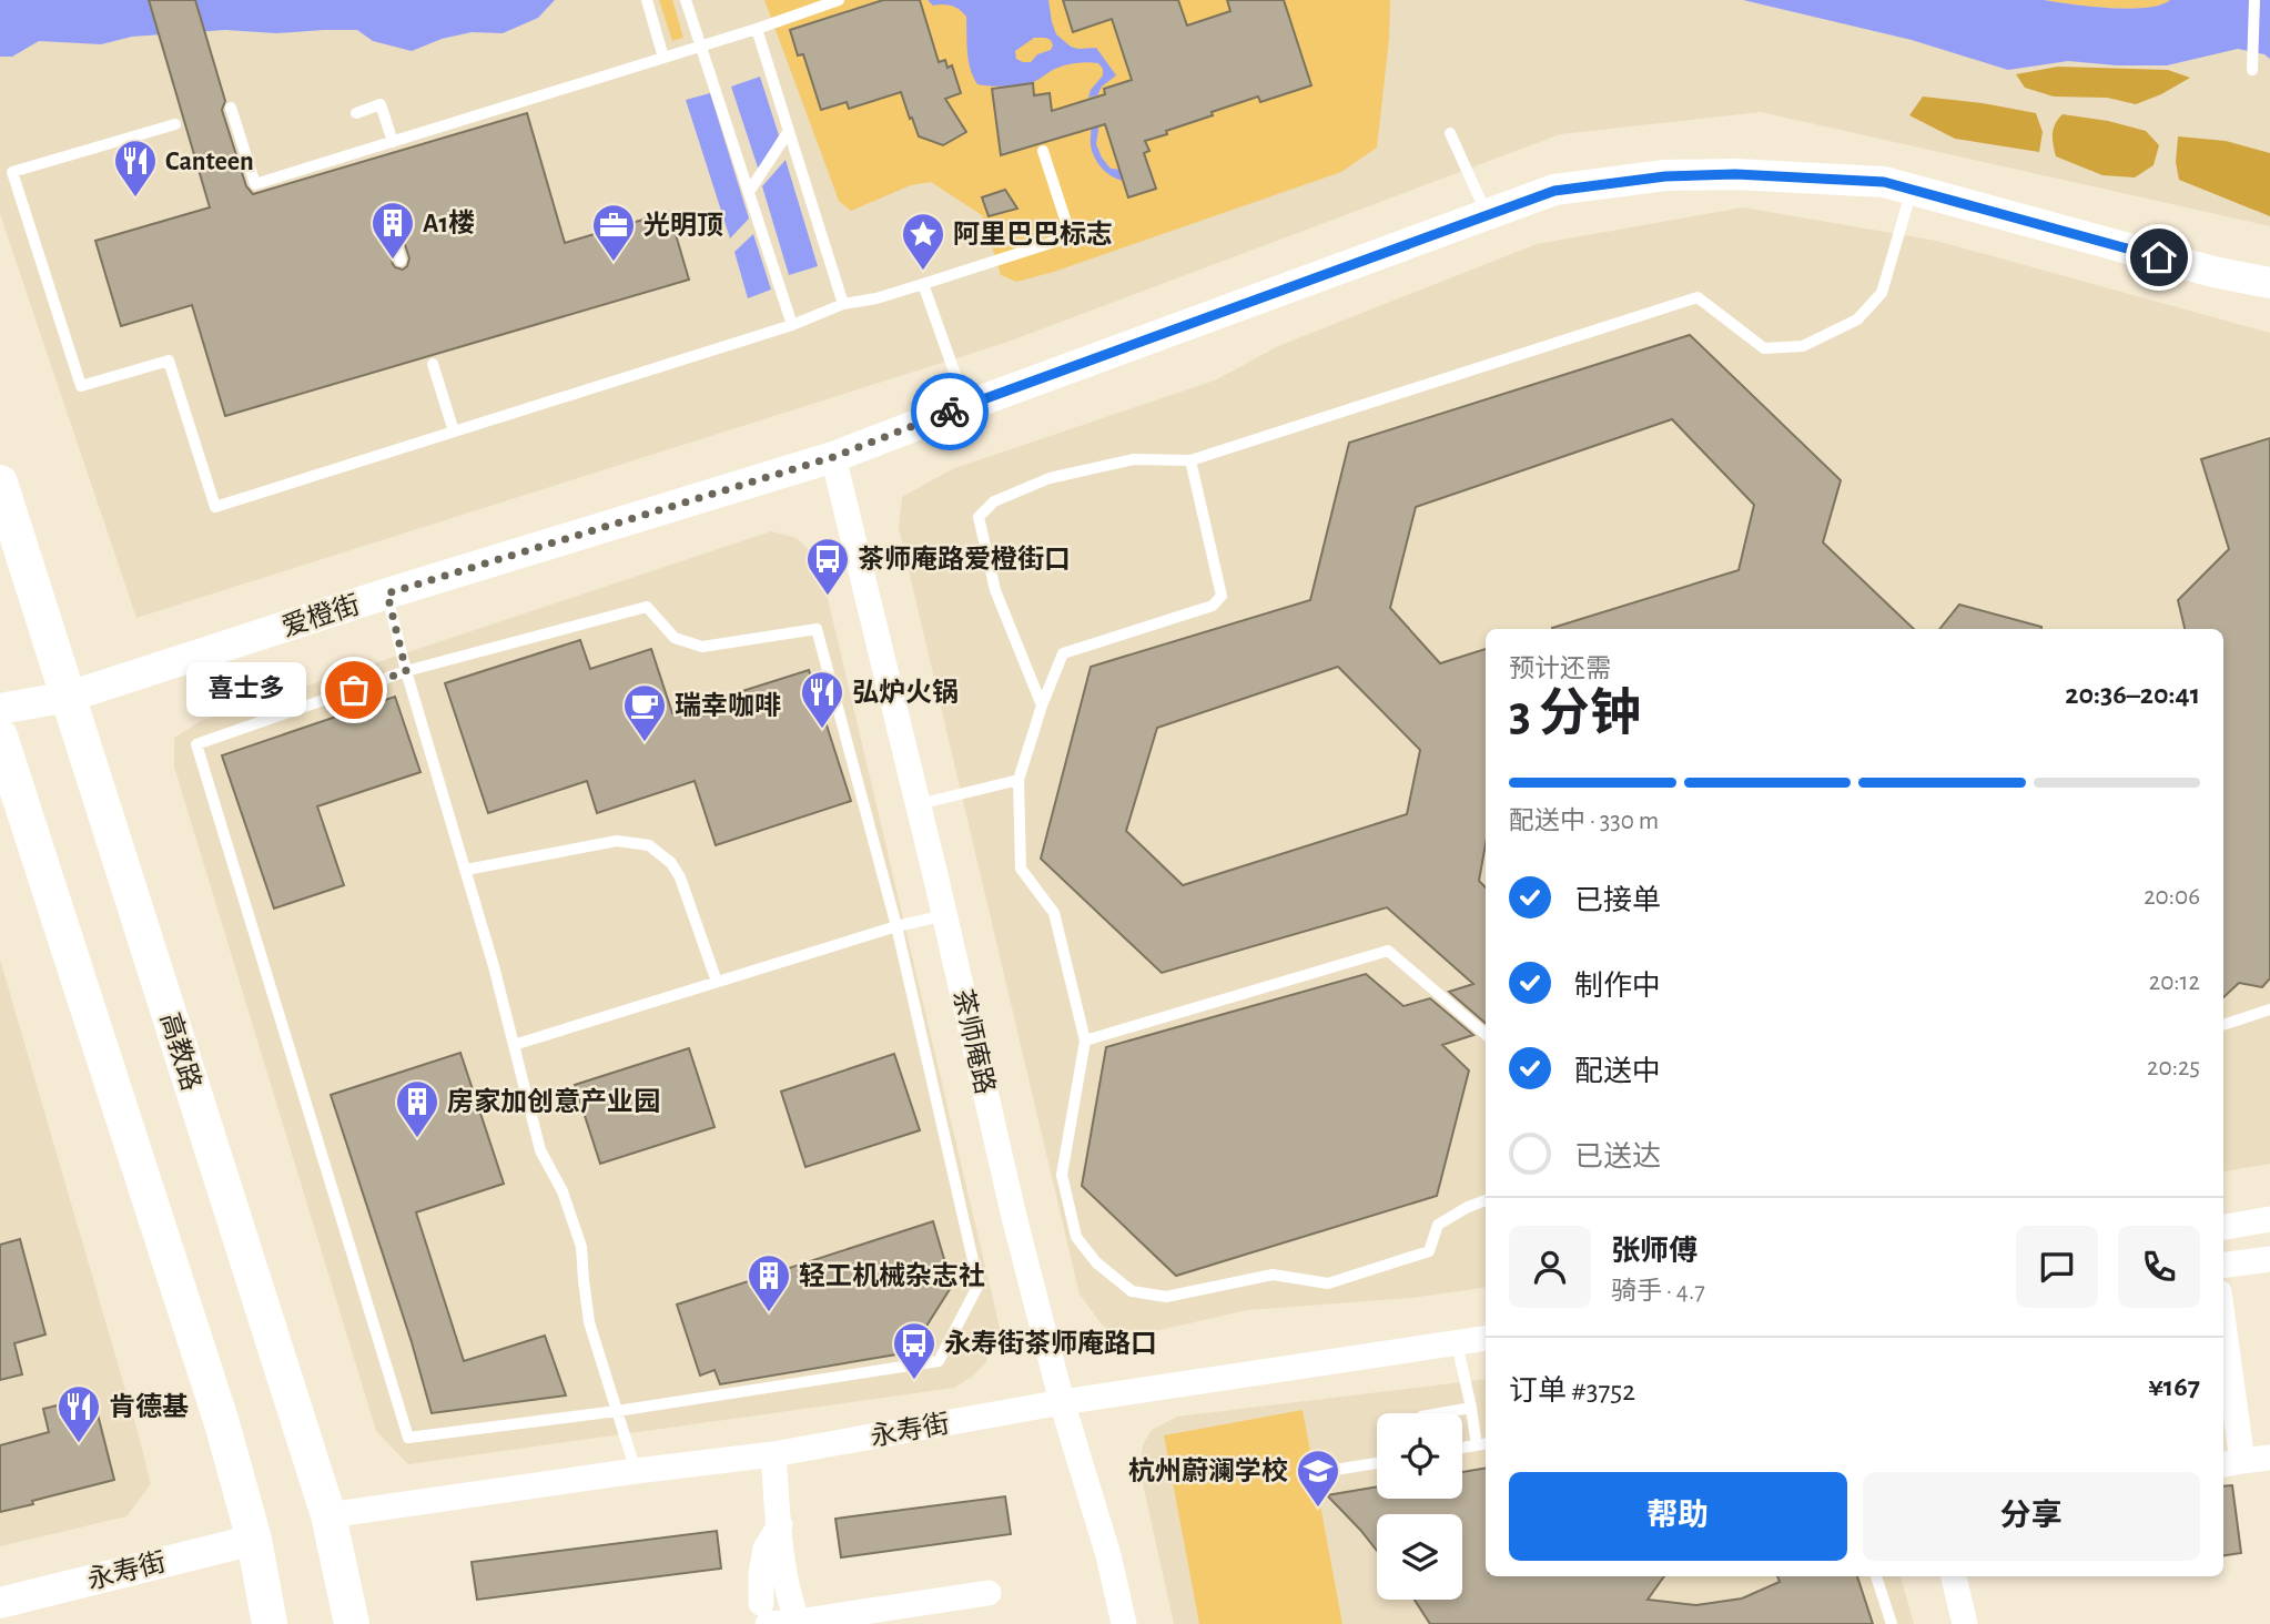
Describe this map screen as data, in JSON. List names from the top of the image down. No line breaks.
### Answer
{"streets":{"main road":["高教路"],"street":["爱橙街","茶师庵路","永寿街"]},"crossings":[["爱橙街","茶师庵路"],["爱橙街","高教路"],["茶师庵路","永寿街"],["高教路","永寿街"]],"places":{"restaurant":["Canteen","弘炉火锅","肯德基"],"building":["A1楼","房家加创意产业园","轻工机械杂志社"],"office":["光明顶"],"place":["阿里巴巴标志"],"bus stop":["茶师庵路爱橙街口","永寿街茶师庵路口"],"other":["喜士多"],"cafe":["瑞幸咖啡"],"school or university":["杭州蔚澜学校"]},"page":{"heading":["3 分钟","预计还需","20:36–20:41"],"panel":["张师傅","骑手 · 4.7","订单 #3752","¥167"],"bubble":"喜士多","bar":"配送中 · 330 m","list":[["已接单","20:06"],["制作中","20:12"],["配送中","20:25"],"已送达"],"buttons":["帮助","分享"]}}
